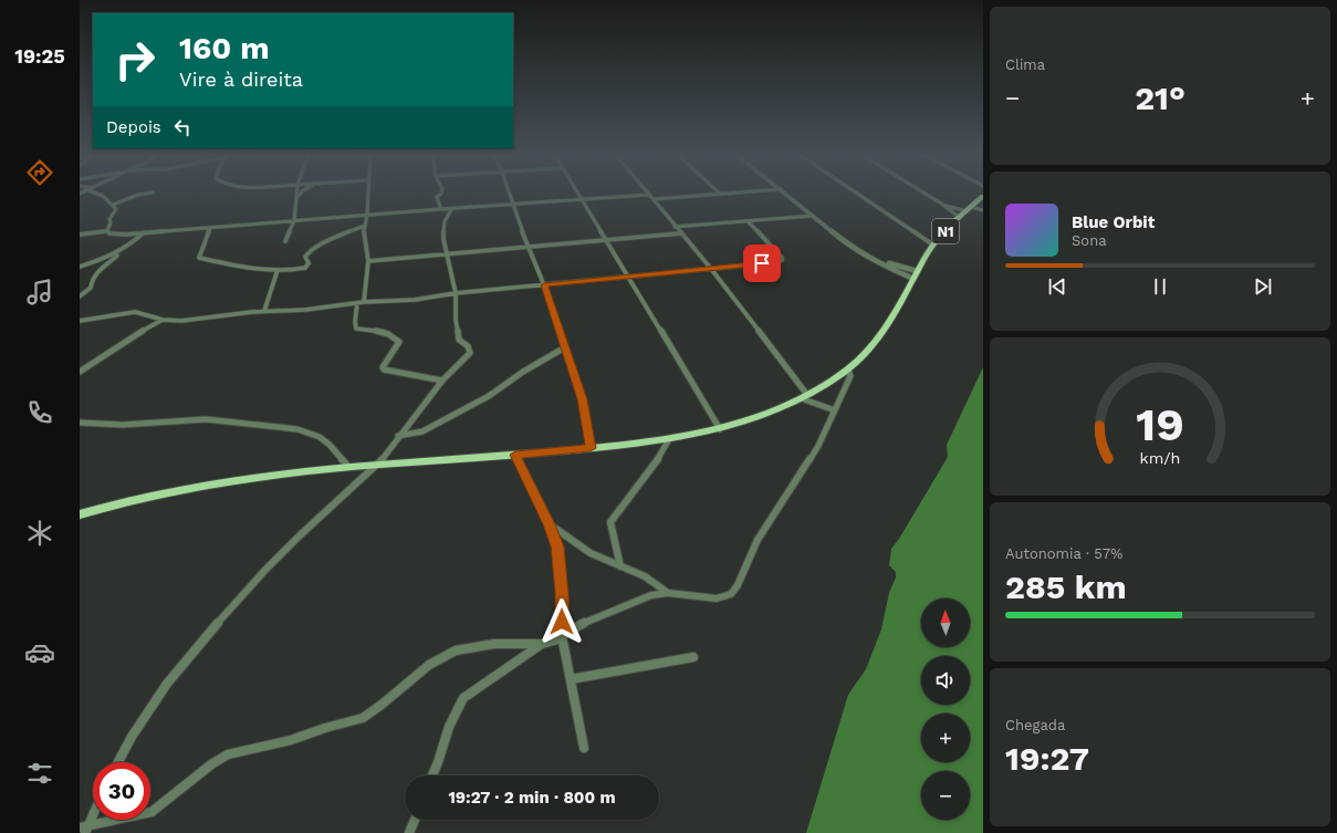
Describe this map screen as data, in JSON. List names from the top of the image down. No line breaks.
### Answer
{"streets":{"highway":["N1"]},"north":"top","page":{"tabs":"19:25","tile":["Clima",["Autonomia · 57%","285 km"],["Chegada","19:27"]],"turn":["160 m","Vire à direita"],"heat":["−","21°","+"],"then":"Depois","song":["Blue Orbit","Sona"],"map_buttons":["+","−"],"limit":"30","trip":"19:27 · 2 min · 800 m","gauge":["19","km/h"]}}
